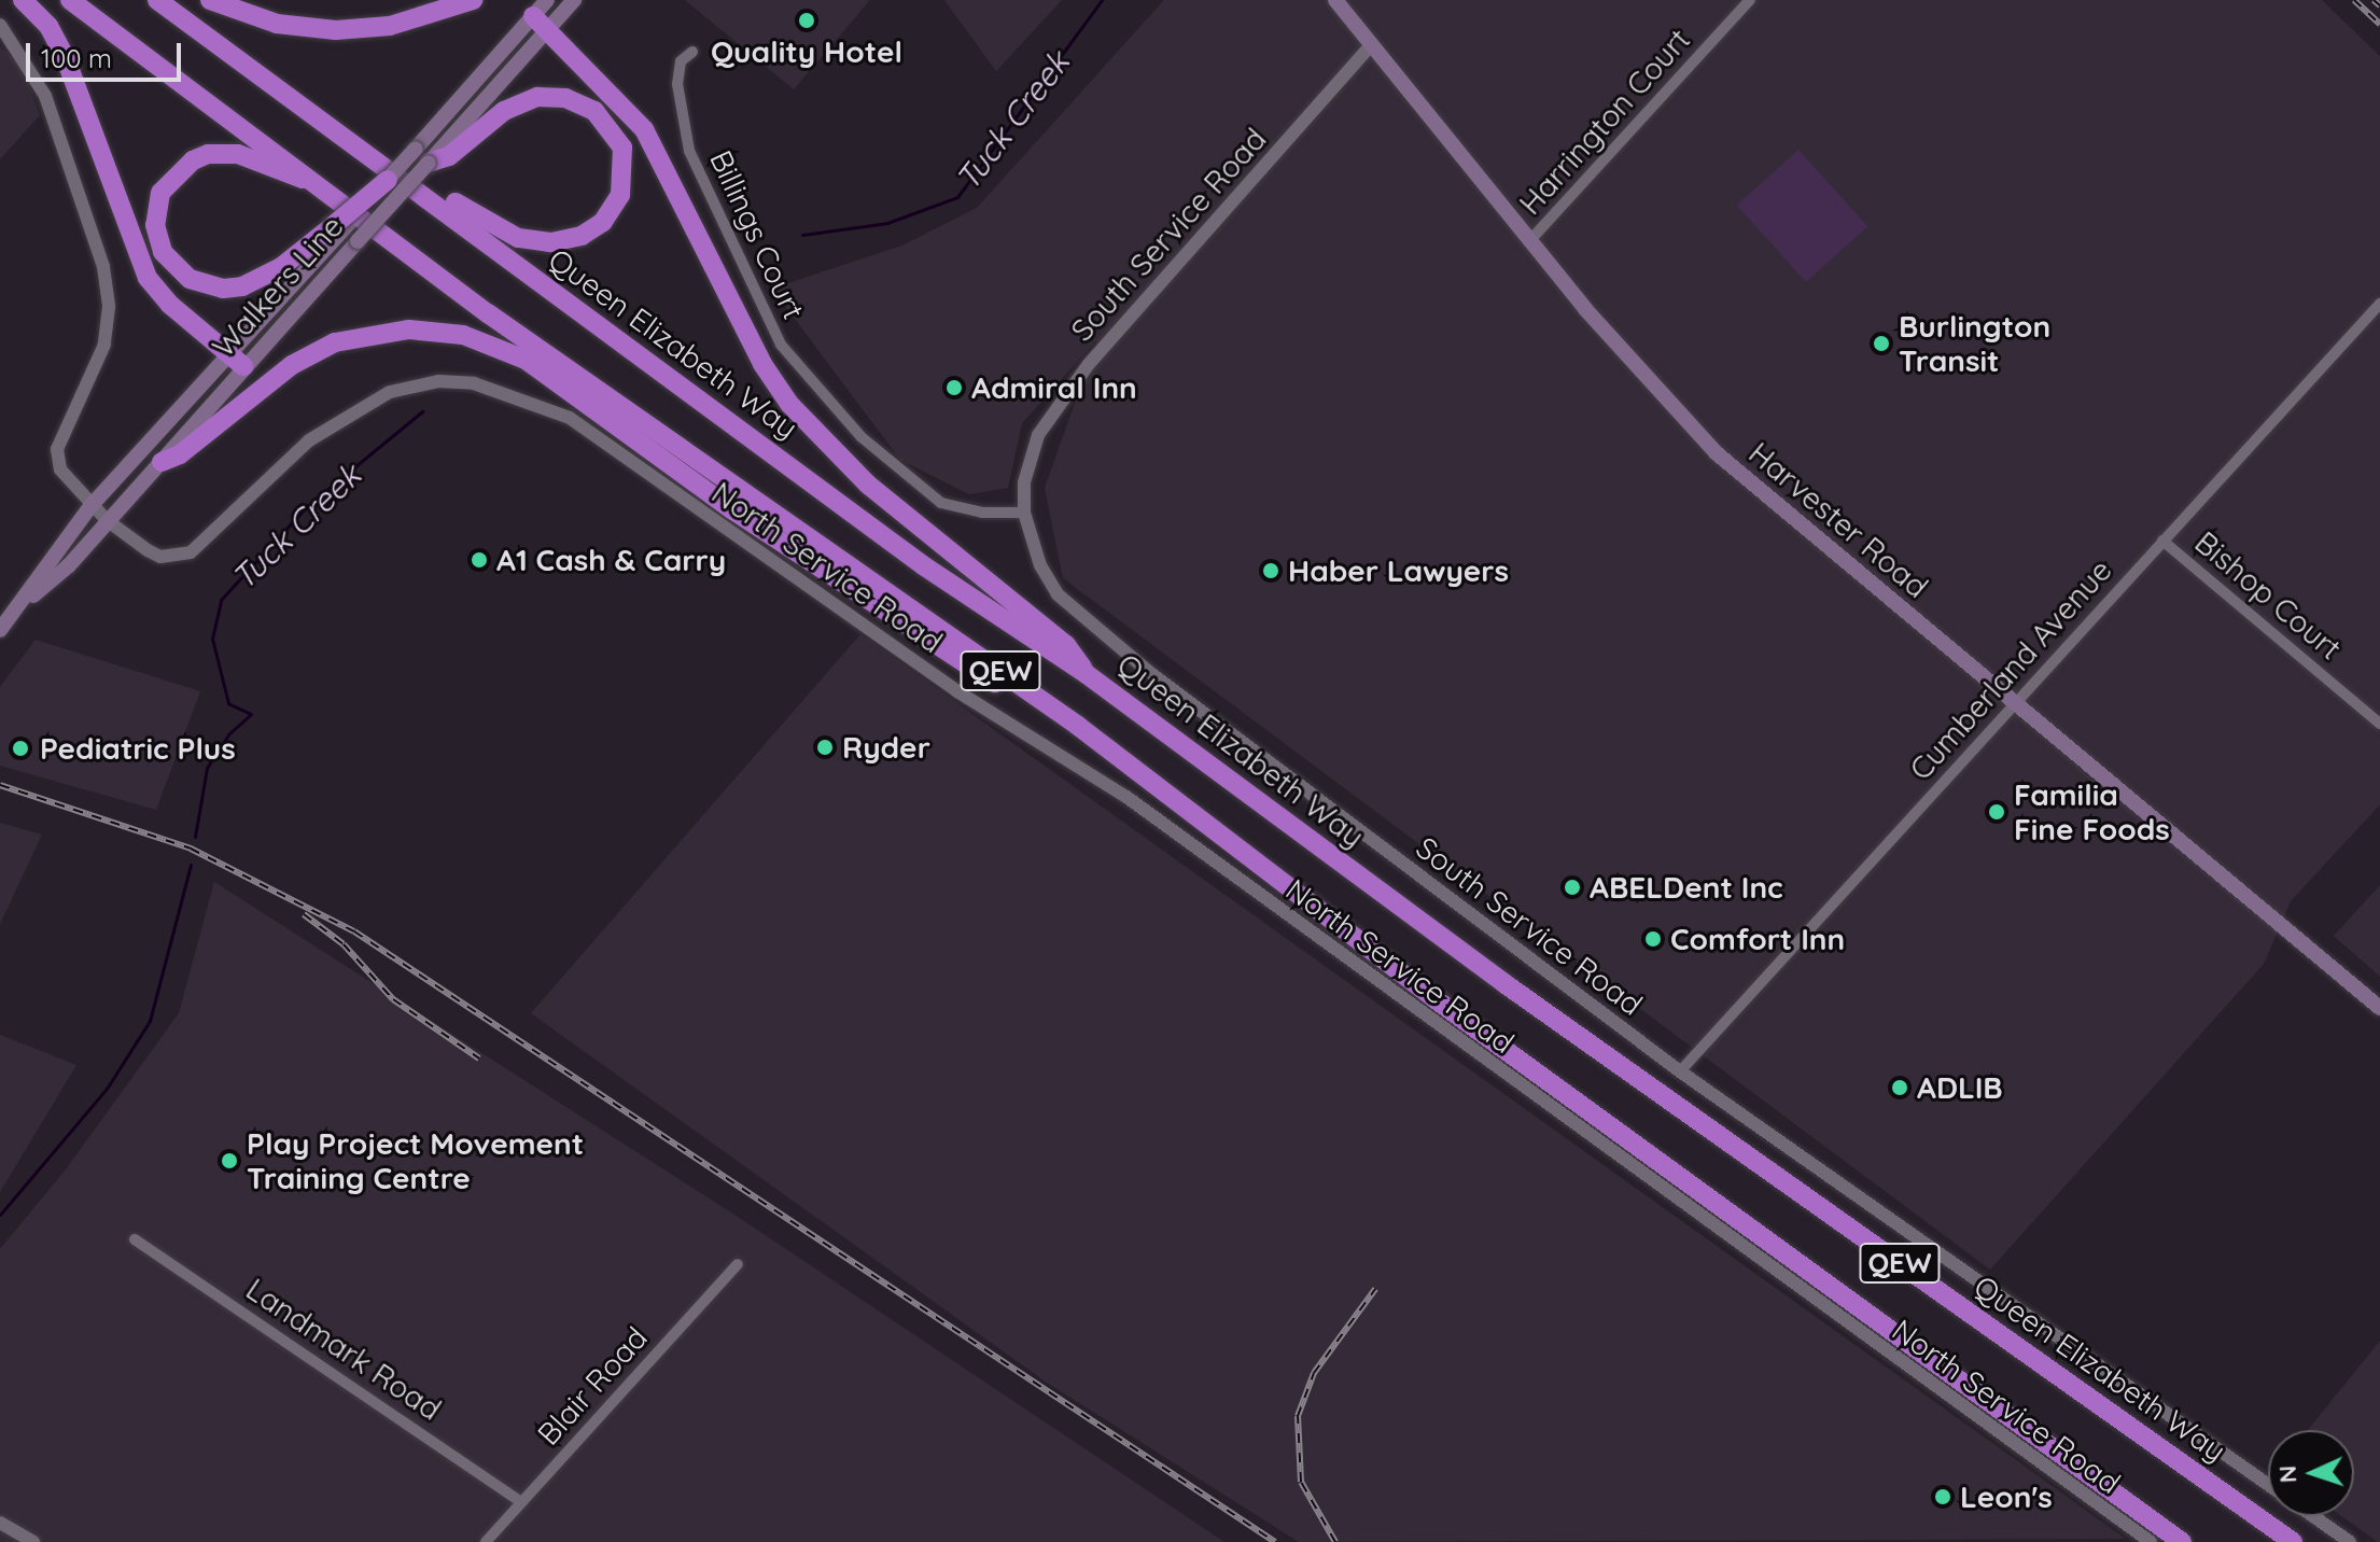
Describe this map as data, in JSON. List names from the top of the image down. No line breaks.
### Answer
{"streets":{"highway":["Queen Elizabeth Way","QEW"],"main road":["Walkers Line","Harvester Road"],"street":["Harrington Court","Billings Court","South Service Road","North Service Road","Bishop Court","Cumberland Avenue","Landmark Road","Blair Road"]},"crossings":[["Harrington Court","Harvester Road"],["Billings Court","South Service Road"],["South Service Road","Harvester Road"],["South Service Road","Cumberland Avenue"],["Walkers Line","Queen Elizabeth Way"],["Walkers Line","North Service Road"],["Harvester Road","Cumberland Avenue"],["Bishop Court","Cumberland Avenue"],["Landmark Road","Blair Road"]],"water":["Tuck Creek"],"places":["Quality Hotel","Burlington Transit","Admiral Inn","A1 Cash & Carry","Haber Lawyers","Ryder","Pediatric Plus","Familia Fine Foods","ABELDent Inc","Comfort Inn","ADLIB","Play Project Movement Training Centre","Leon's"],"scale_bar":"100 m","north":"left"}
